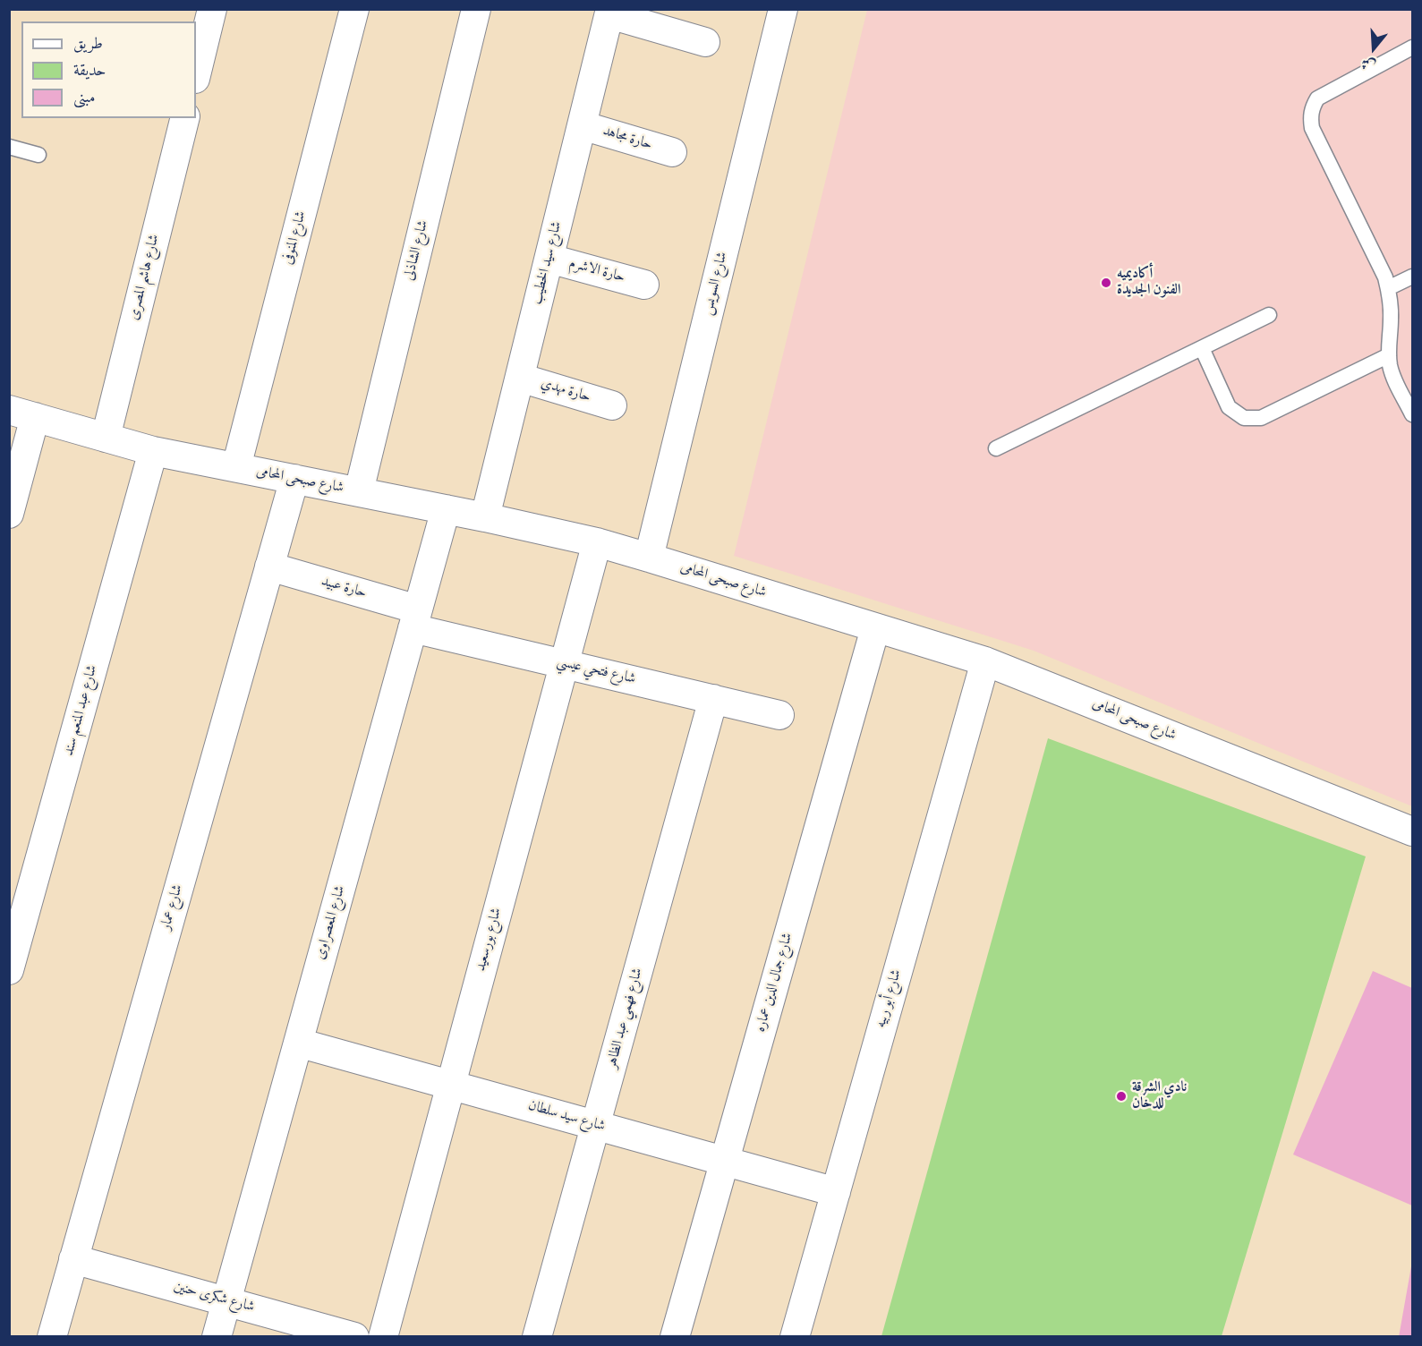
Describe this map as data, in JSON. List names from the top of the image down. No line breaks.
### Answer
{"streets":{"street":["حارة مجاهد","شارع المنوفى","شارع الشاذلى","شارع سيد الخطيب","حارة الاشرم","شارع هاشم المصرى","شارع السويس","حارة مهدي","شارع صبحى المحامى","حارة عبيد","شارع فتحي عيسي","شارع عبد المنعم سند","شارع عمار","شارع المعصراوى","شارع بورسعيد","شارع جمال الدين عماره","شارع أبو ربيه","شارع فهمي عبد الظاهر","شارع سيد سلطان","شارع شكرى حنين"]},"crossings":[["حارة مجاهد","شارع سيد الخطيب"],["شارع المنوفى","شارع صبحى المحامى"],["شارع الشاذلى","شارع صبحى المحامى"],["شارع سيد الخطيب","حارة الاشرم"],["شارع سيد الخطيب","حارة مهدي"],["شارع سيد الخطيب","شارع صبحى المحامى"],["شارع هاشم المصرى","شارع صبحى المحامى"],["شارع السويس","شارع صبحى المحامى"],["شارع صبحى المحامى","شارع عبد المنعم سند"],["شارع صبحى المحامى","شارع عمار"],["شارع صبحى المحامى","شارع المعصراوى"],["شارع صبحى المحامى","شارع بورسعيد"],["شارع صبحى المحامى","شارع جمال الدين عماره"],["شارع صبحى المحامى","شارع أبو ربيه"],["حارة عبيد","شارع فتحي عيسي"],["حارة عبيد","شارع عمار"],["حارة عبيد","شارع المعصراوى"],["شارع فتحي عيسي","شارع المعصراوى"],["شارع فتحي عيسي","شارع بورسعيد"],["شارع فتحي عيسي","شارع فهمي عبد الظاهر"],["شارع عمار","شارع شكرى حنين"],["شارع المعصراوى","شارع سيد سلطان"],["شارع المعصراوى","شارع شكرى حنين"],["شارع بورسعيد","شارع سيد سلطان"],["شارع جمال الدين عماره","شارع سيد سلطان"],["شارع أبو ربيه","شارع سيد سلطان"],["شارع فهمي عبد الظاهر","شارع سيد سلطان"]],"places":["أكاديميه الفنون الجديدة","نادي الشرقة للدخان"],"legend":["طريق","حديقة","مبنى"],"north":"bottom"}
